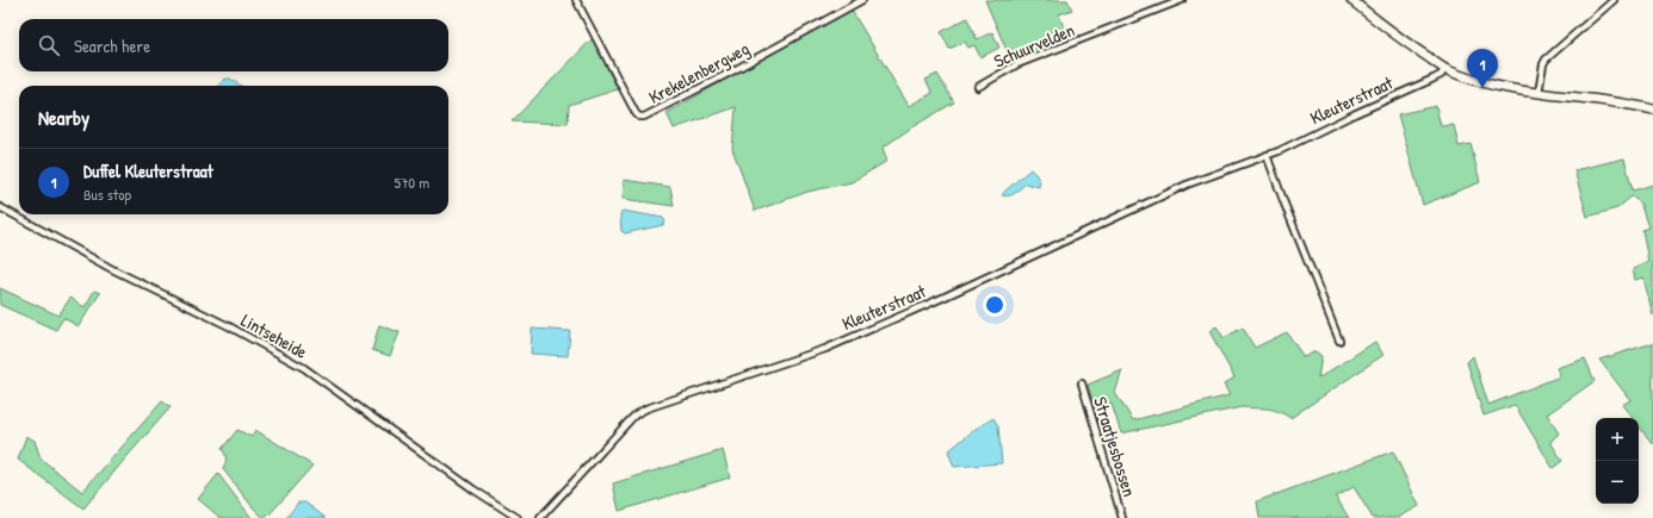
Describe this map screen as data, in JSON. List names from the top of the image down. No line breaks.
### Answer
{"streets":{"street":["Schuurvelden","Krekelenbergweg","Kleuterstraat","Lintseheide","Straatjesbossen"]},"page":{"search":"Search here","pins":"1","heading":"Nearby","list":[{"mark":"1","name":"Duffel Kleuterstraat","note":"Bus stop","value":"570 m"}],"map_buttons":["+","−"]}}
